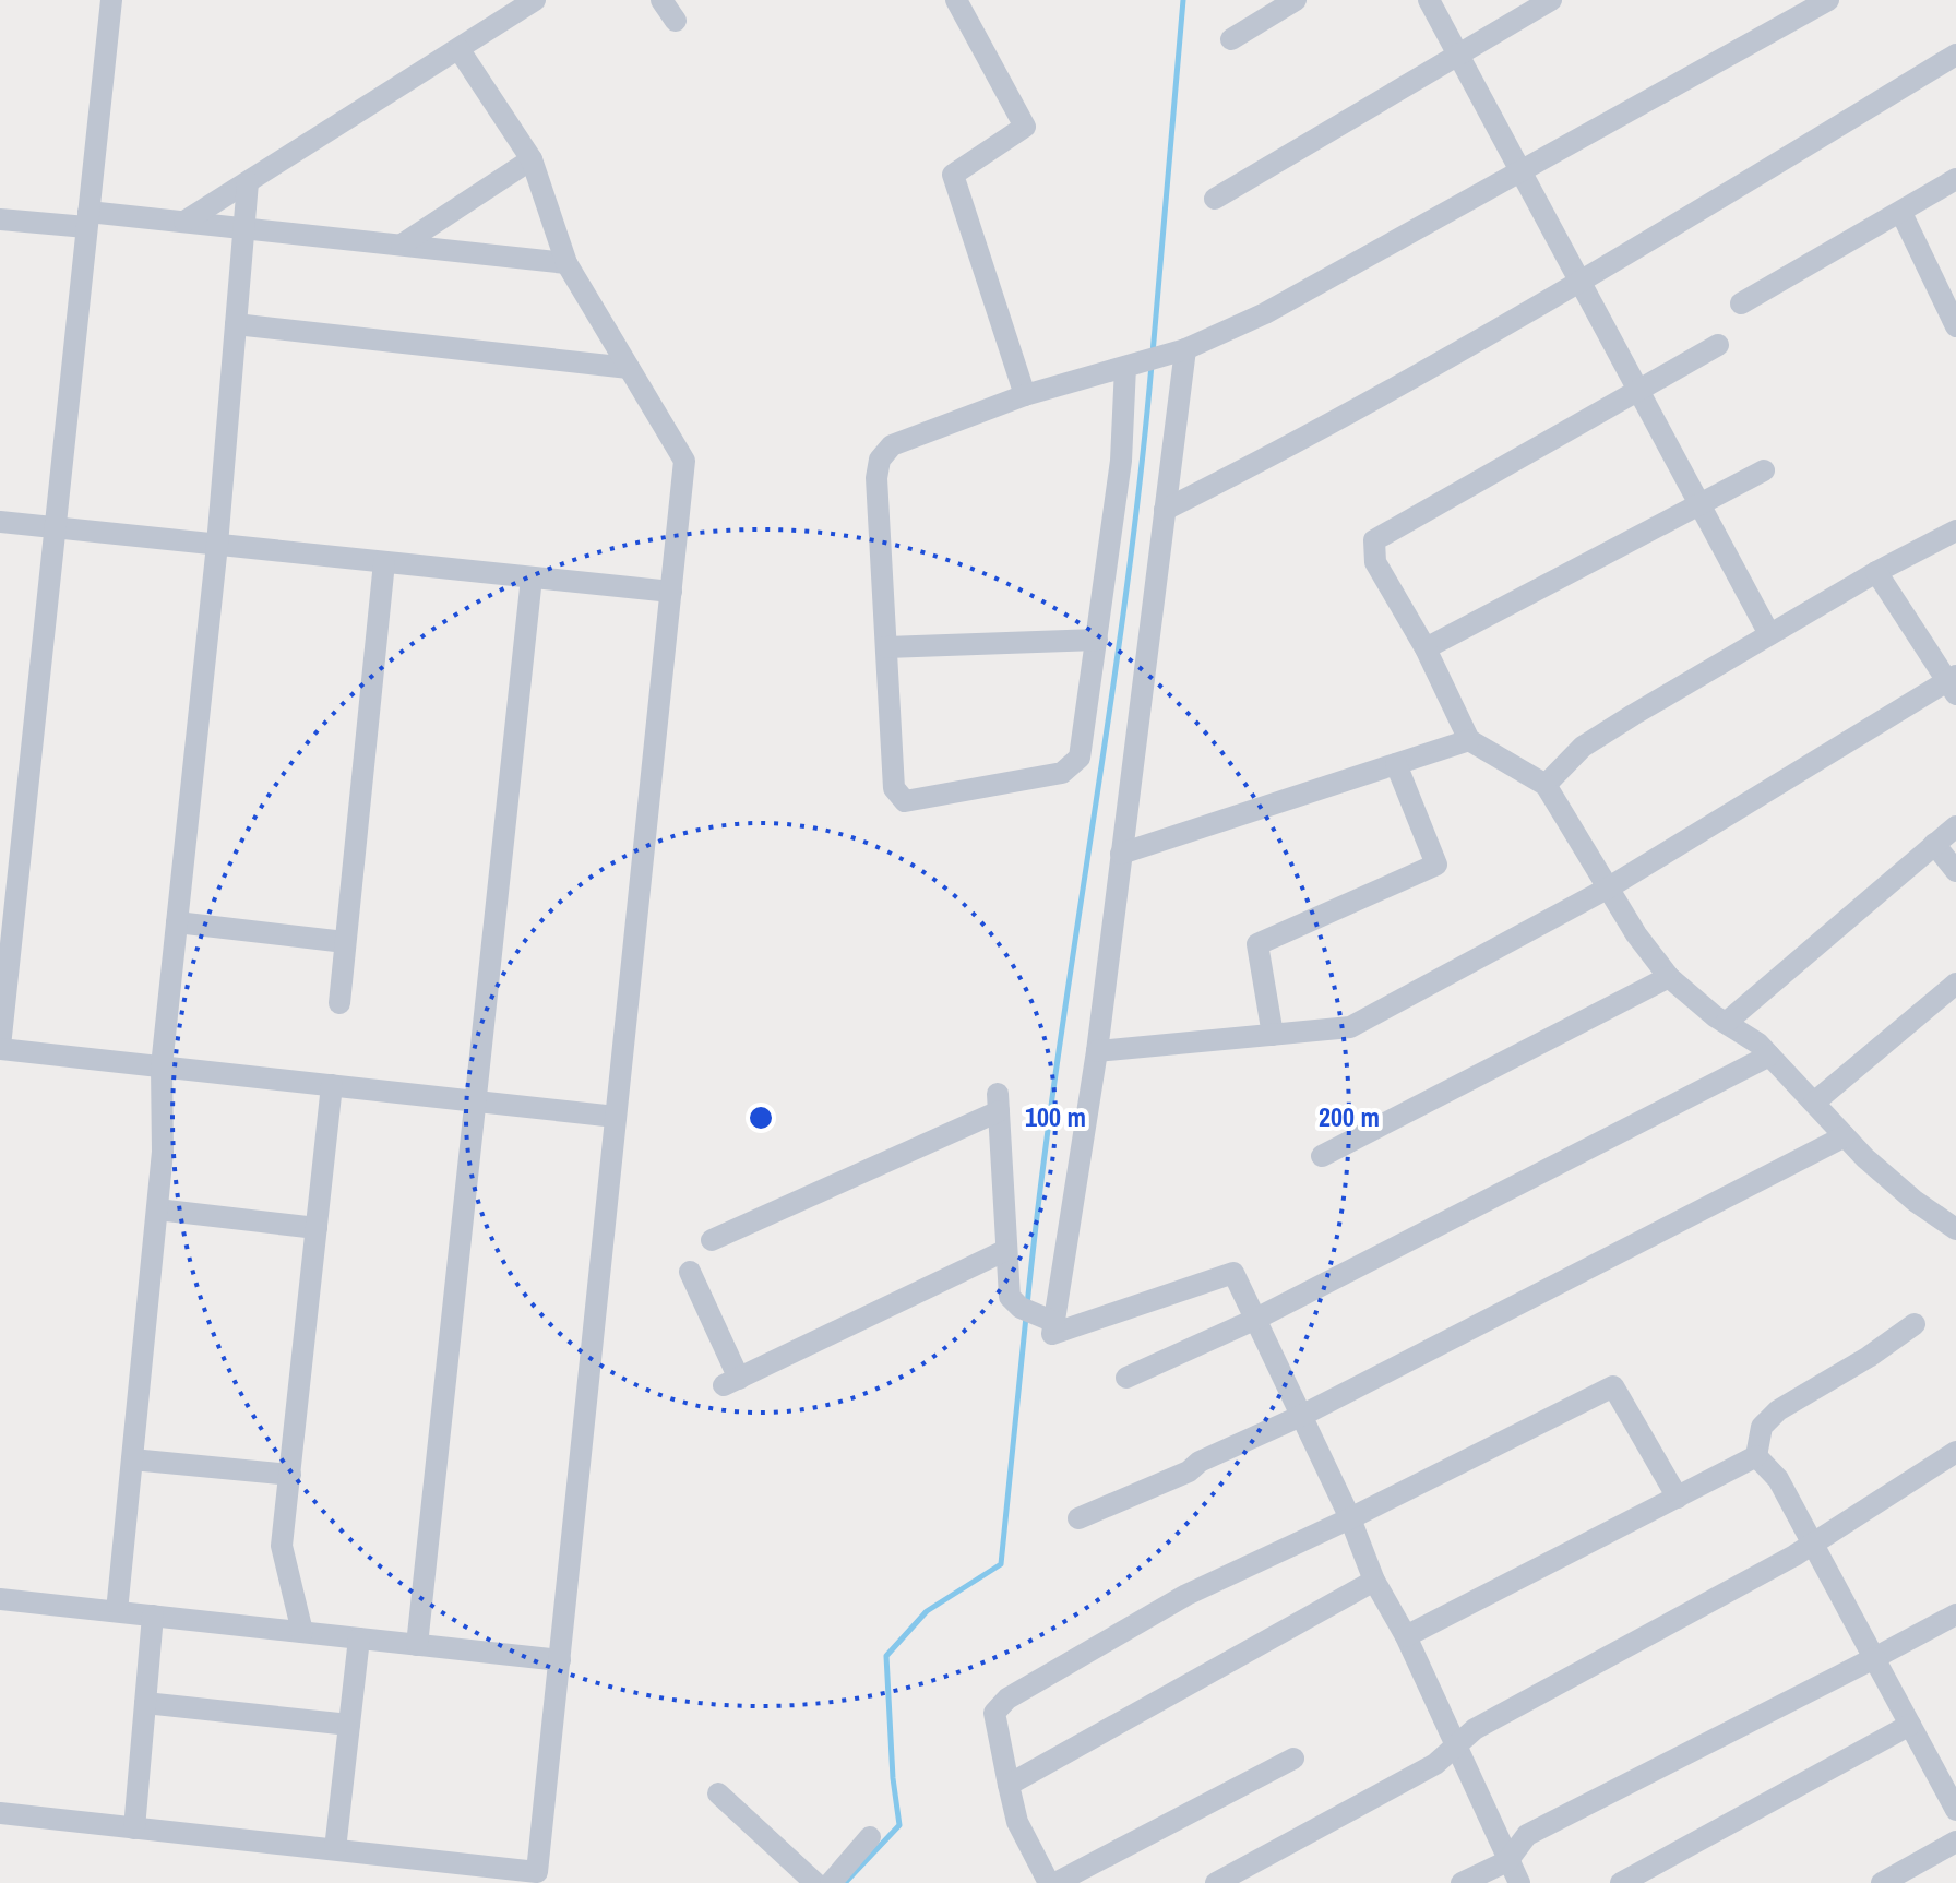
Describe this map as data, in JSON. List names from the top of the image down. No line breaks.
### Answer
{"rings":["100 m","200 m"]}
